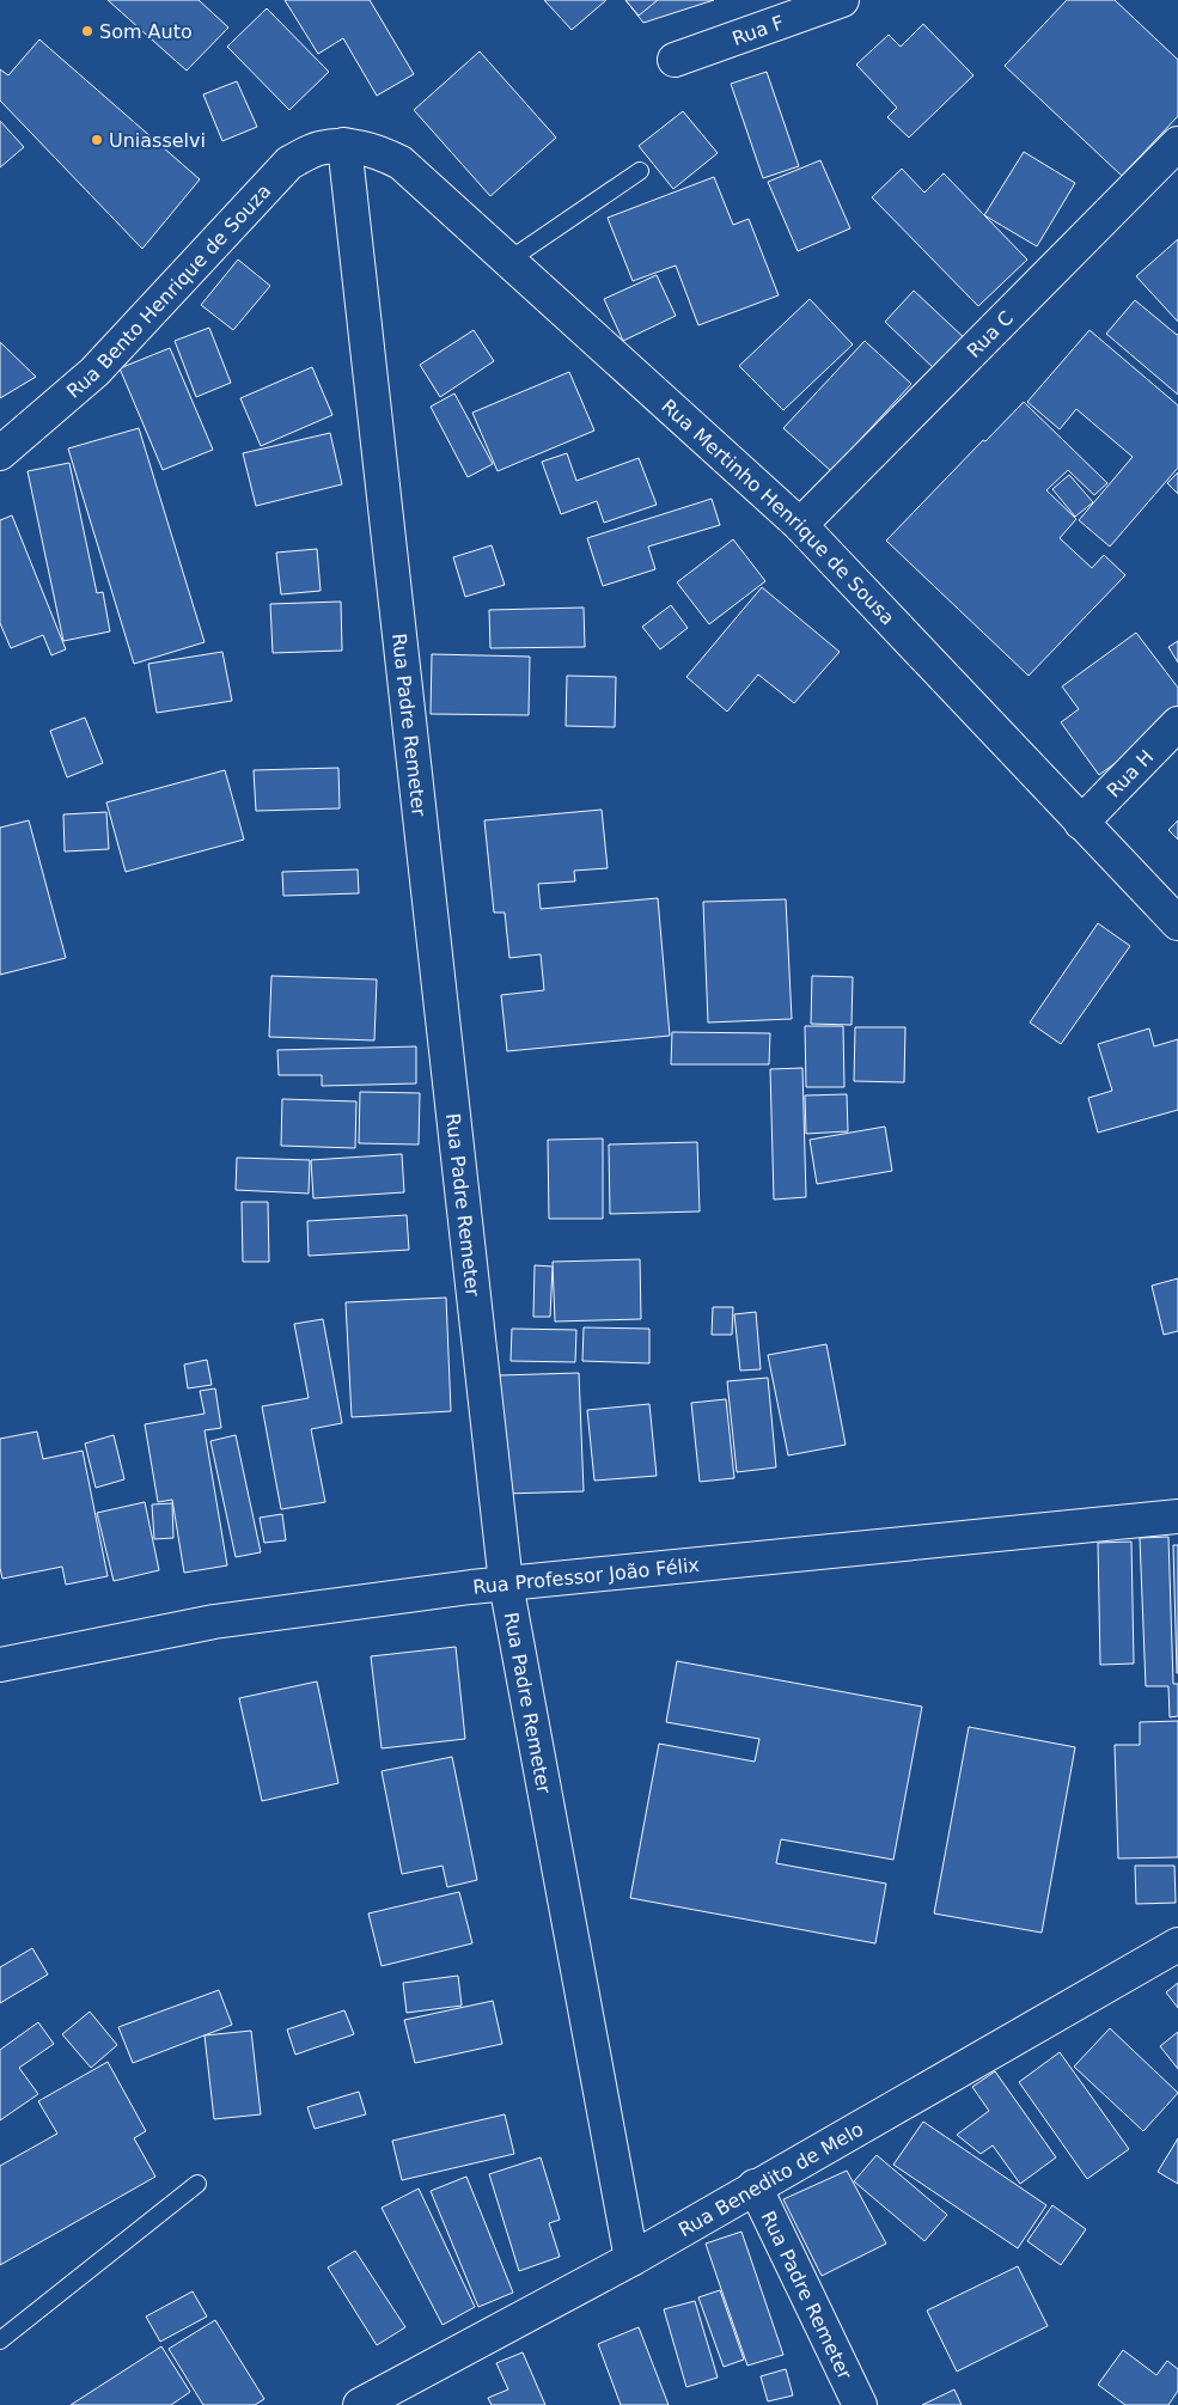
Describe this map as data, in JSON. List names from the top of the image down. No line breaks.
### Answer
{"streets":{"street":["Rua F","Rua Bento Henrique de Souza","Rua C","Rua Mertinho Henrique de Sousa","Rua Padre Remeter","Rua H","Rua Professor João Félix","Rua Benedito de Melo"]},"crossings":[["Rua Bento Henrique de Souza","Rua Mertinho Henrique de Sousa"],["Rua Bento Henrique de Souza","Rua Padre Remeter"],["Rua C","Rua Mertinho Henrique de Sousa"],["Rua Mertinho Henrique de Sousa","Rua Padre Remeter"],["Rua Mertinho Henrique de Sousa","Rua H"],["Rua Padre Remeter","Rua Professor João Félix"],["Rua Padre Remeter","Rua Benedito de Melo"]],"places":["Som Auto","Uniasselvi"]}
